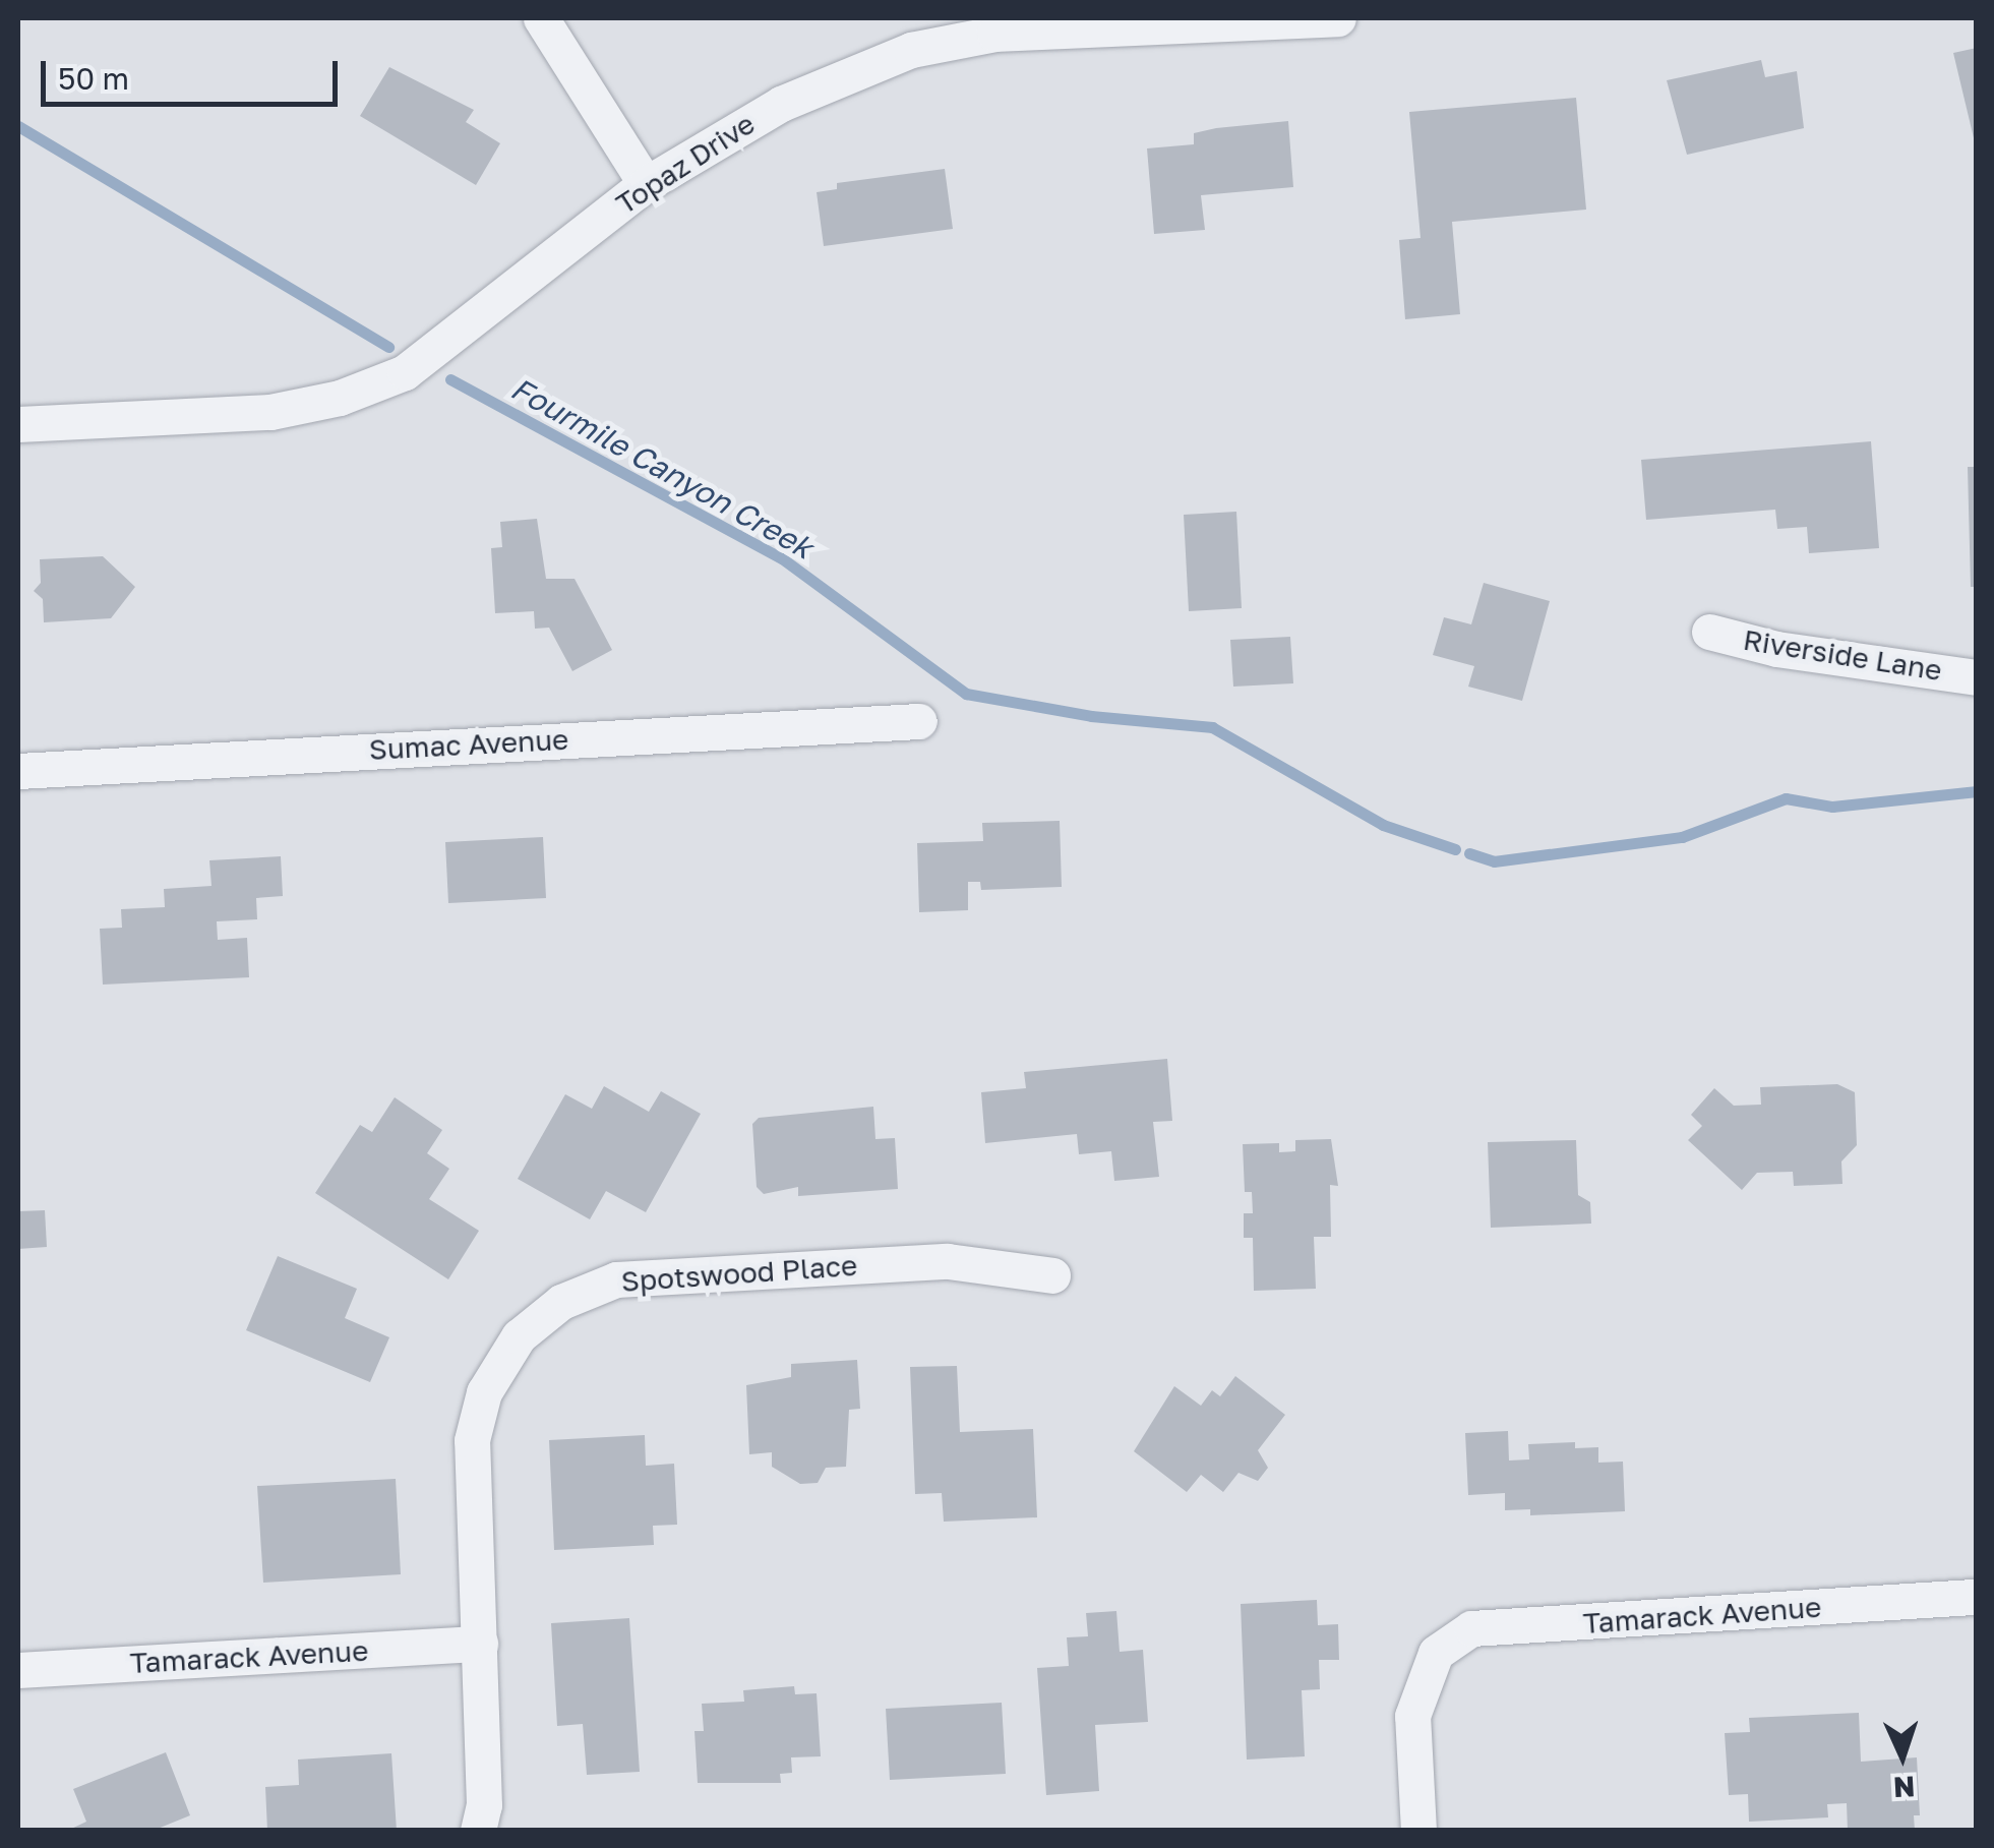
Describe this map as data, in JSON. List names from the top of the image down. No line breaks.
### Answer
{"streets":{"street":["Topaz Drive","Riverside Lane","Sumac Avenue","Spotswood Place","Tamarack Avenue"]},"crossings":[["Spotswood Place","Tamarack Avenue"]],"water":["Fourmile Canyon Creek"],"scale_bar":"50 m","north":"bottom"}
